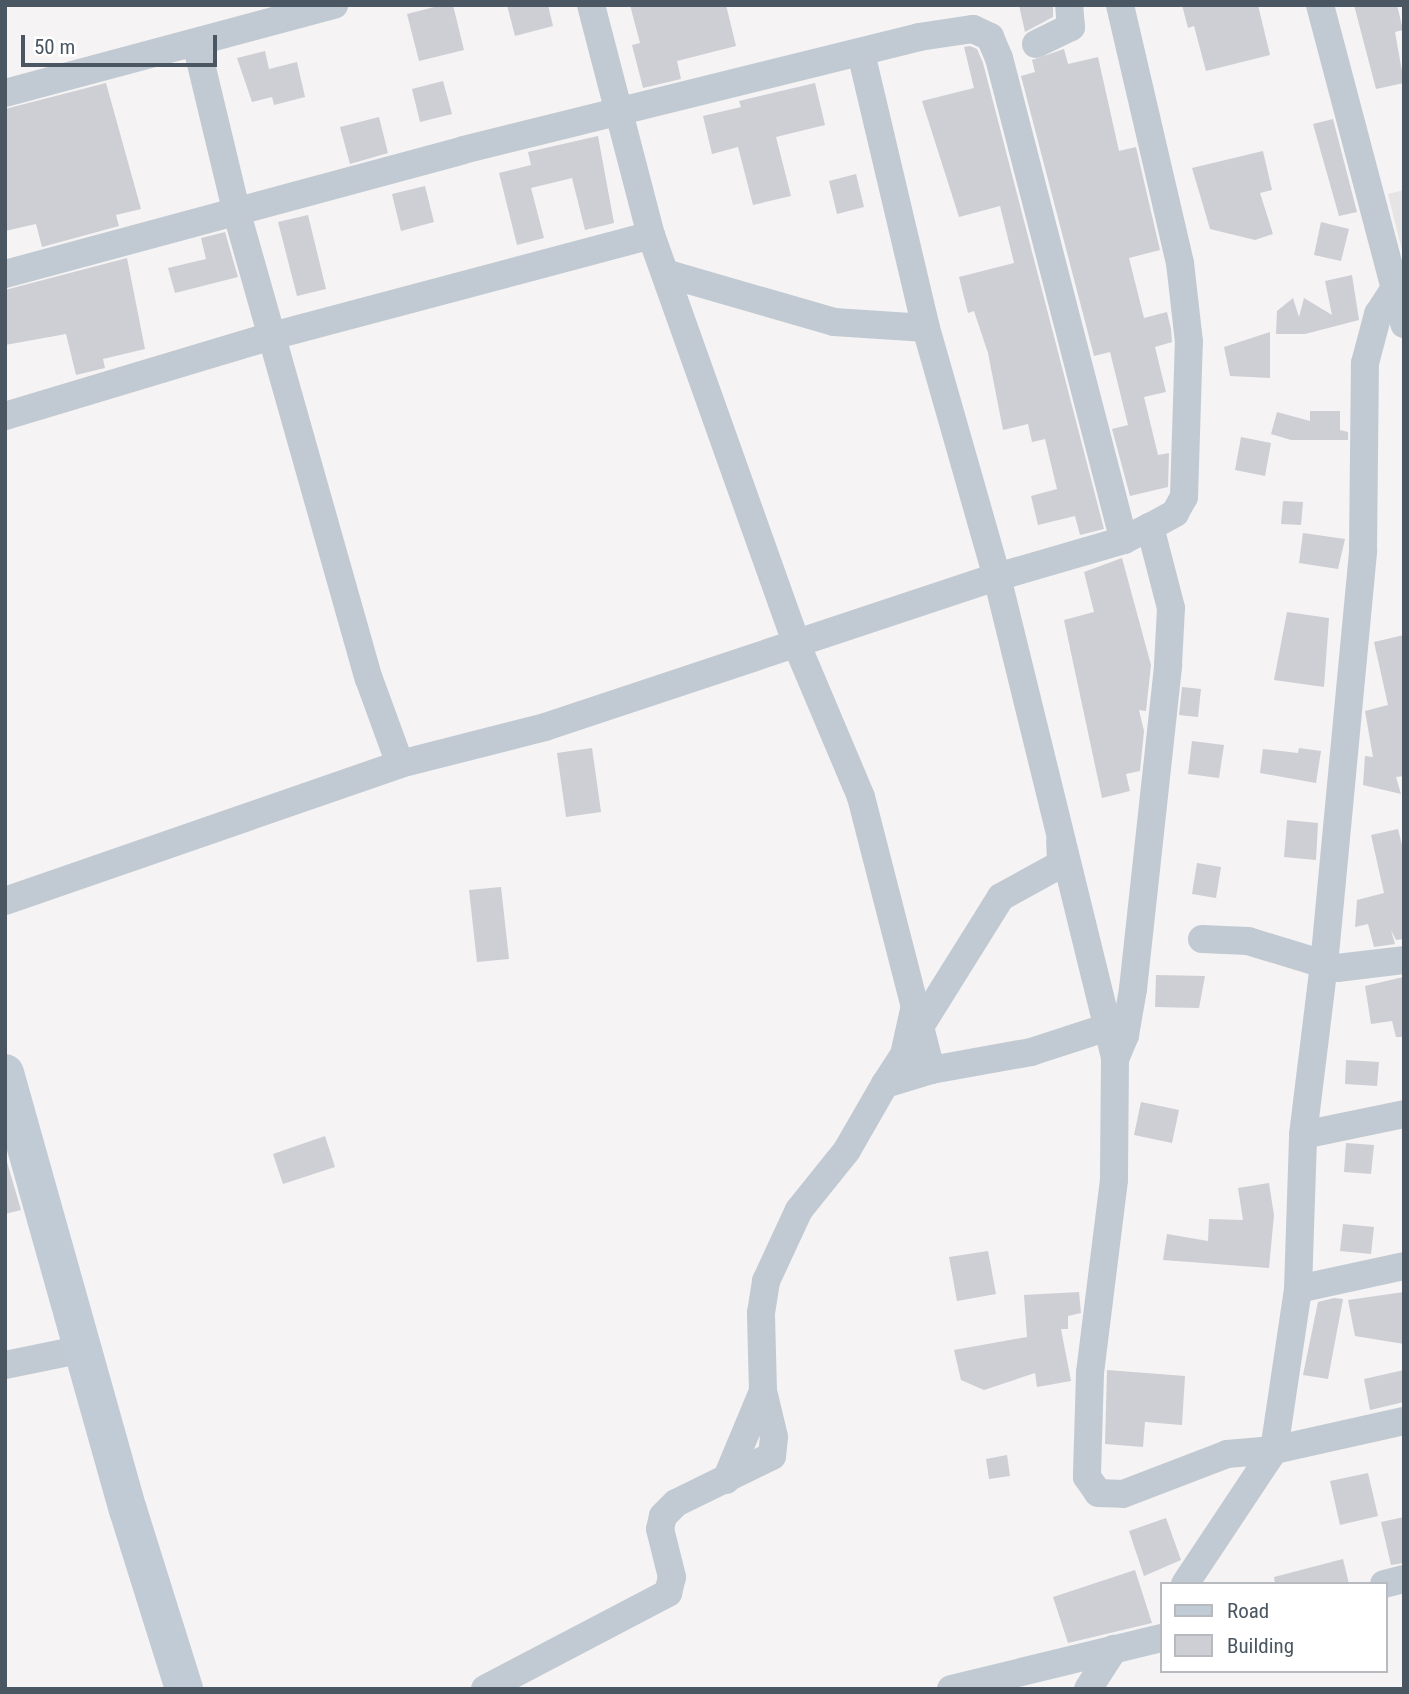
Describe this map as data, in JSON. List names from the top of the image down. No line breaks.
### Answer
{"legend":["Road","Building"],"scale_bar":"50 m"}
